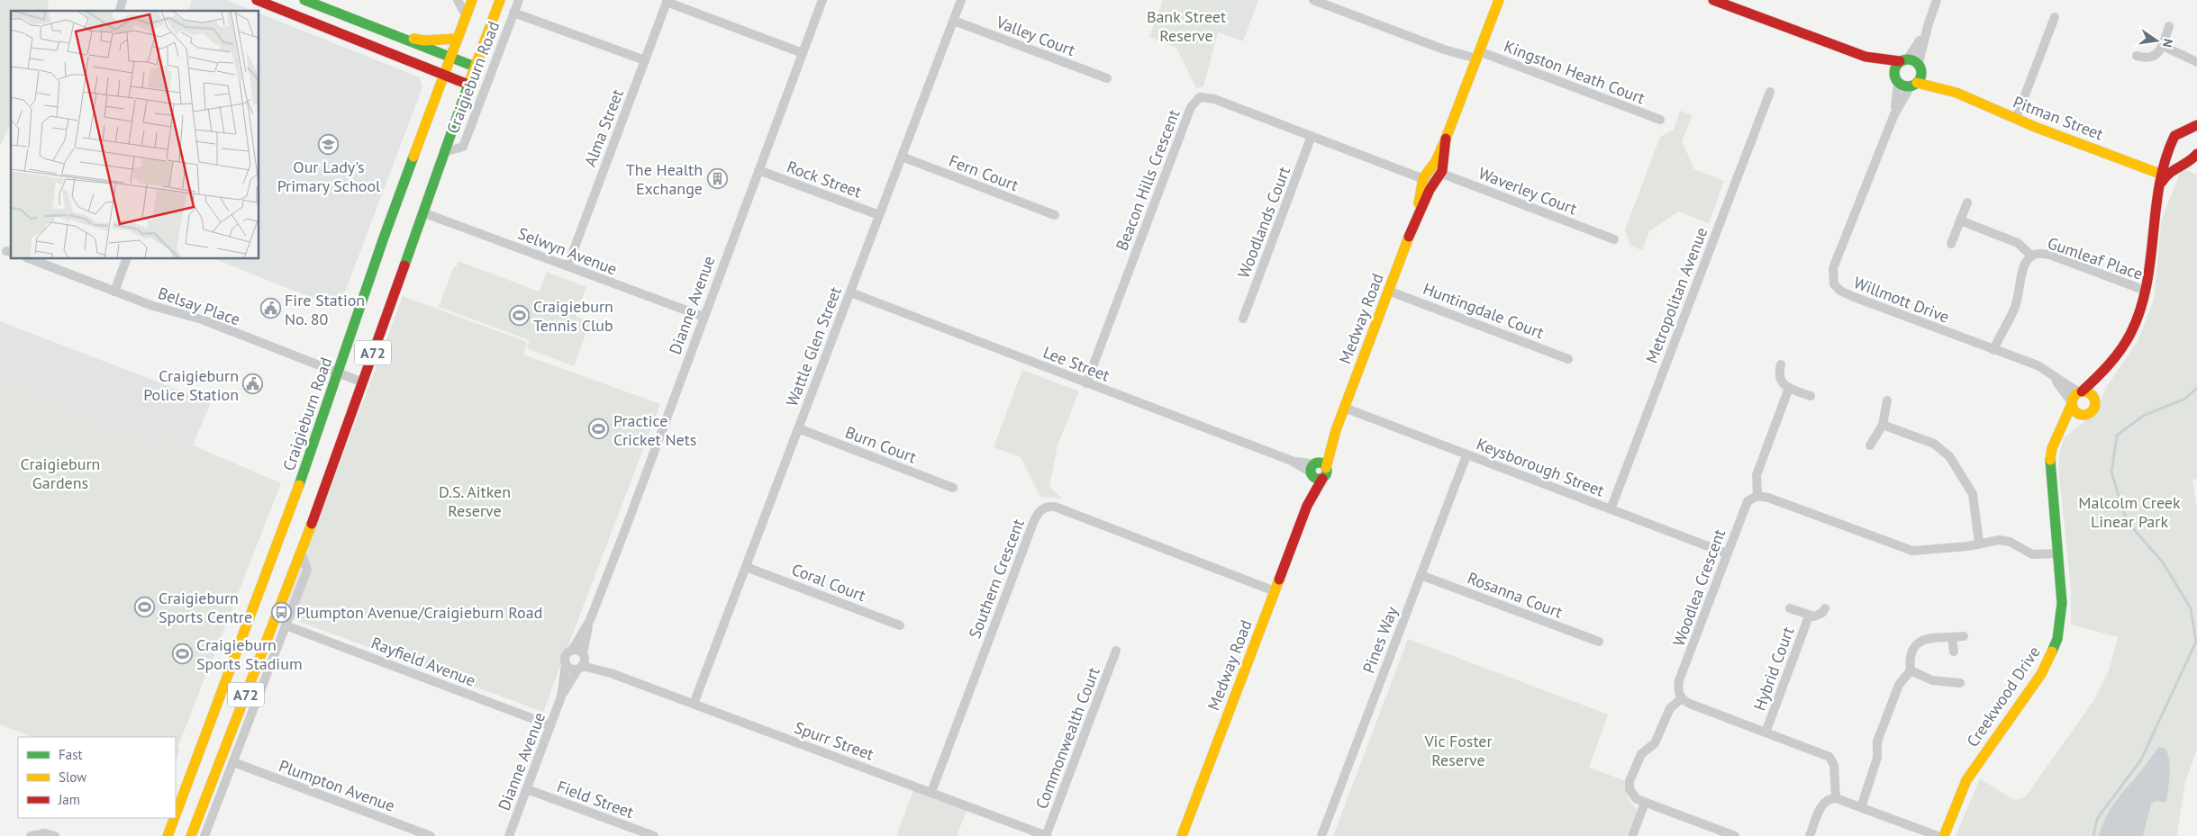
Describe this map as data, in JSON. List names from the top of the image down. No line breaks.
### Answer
{"streets":{"street":["Valley Court","Kingston Heath Court","Craigieburn Road","Pitman Street","Alma Street","Fern Court","Rock Street","Beacon Hills Crescent","Waverley Court","Woodlands Court","Selwyn Avenue","Gumleaf Place","Metropolitan Avenue","Willmott Drive","Dianne Avenue","Belsay Place","Huntingdale Court","Medway Road","Wattle Glen Street","A72","Lee Street","Burn Court","Keysborough Street","Southern Crescent","Coral Court","Woodlea Crescent","Rosanna Court","Pines Way","Rayfield Avenue","Hybrid Court","Creekwood Drive","Commonwealth Court","Spurr Street","Plumpton Avenue","Field Street"]},"crossings":[["Valley Court","Wattle Glen Street"],["Kingston Heath Court","Medway Road"],["Craigieburn Road","Selwyn Avenue"],["Craigieburn Road","Belsay Place"],["Pitman Street","Willmott Drive"],["Alma Street","Selwyn Avenue"],["Fern Court","Wattle Glen Street"],["Rock Street","Dianne Avenue"],["Rock Street","Wattle Glen Street"],["Beacon Hills Crescent","Woodlands Court"],["Beacon Hills Crescent","Medway Road"],["Beacon Hills Crescent","Lee Street"],["Waverley Court","Medway Road"],["Selwyn Avenue","Dianne Avenue"],["Gumleaf Place","Willmott Drive"],["Metropolitan Avenue","Keysborough Street"],["Willmott Drive","Creekwood Drive"],["Dianne Avenue","Rayfield Avenue"],["Dianne Avenue","Spurr Street"],["Dianne Avenue","Field Street"],["Huntingdale Court","Medway Road"],["Medway Road","Lee Street"],["Medway Road","Keysborough Street"],["Medway Road","Southern Crescent"],["Wattle Glen Street","Lee Street"],["Wattle Glen Street","Burn Court"],["Wattle Glen Street","Coral Court"],["Wattle Glen Street","Spurr Street"],["Keysborough Street","Woodlea Crescent"],["Keysborough Street","Pines Way"],["Southern Crescent","Spurr Street"],["Rosanna Court","Pines Way"],["Commonwealth Court","Spurr Street"]],"parks":["Bank Street Reserve","Craigieburn Gardens","D.S. Aitken Reserve","Malcolm Creek Linear Park","Vic Foster Reserve"],"places":{"school or university":["Our Lady's Primary School"],"building":["The Health Exchange"],"public building":["Fire Station No. 80","Craigieburn Police Station"],"sports":["Craigieburn Tennis Club","Practice Cricket Nets","Craigieburn Sports Centre","Craigieburn Sports Stadium"],"bus stop":["Plumpton Avenue/Craigieburn Road"]},"legend":["Fast","Slow","Jam"],"north":"right"}
